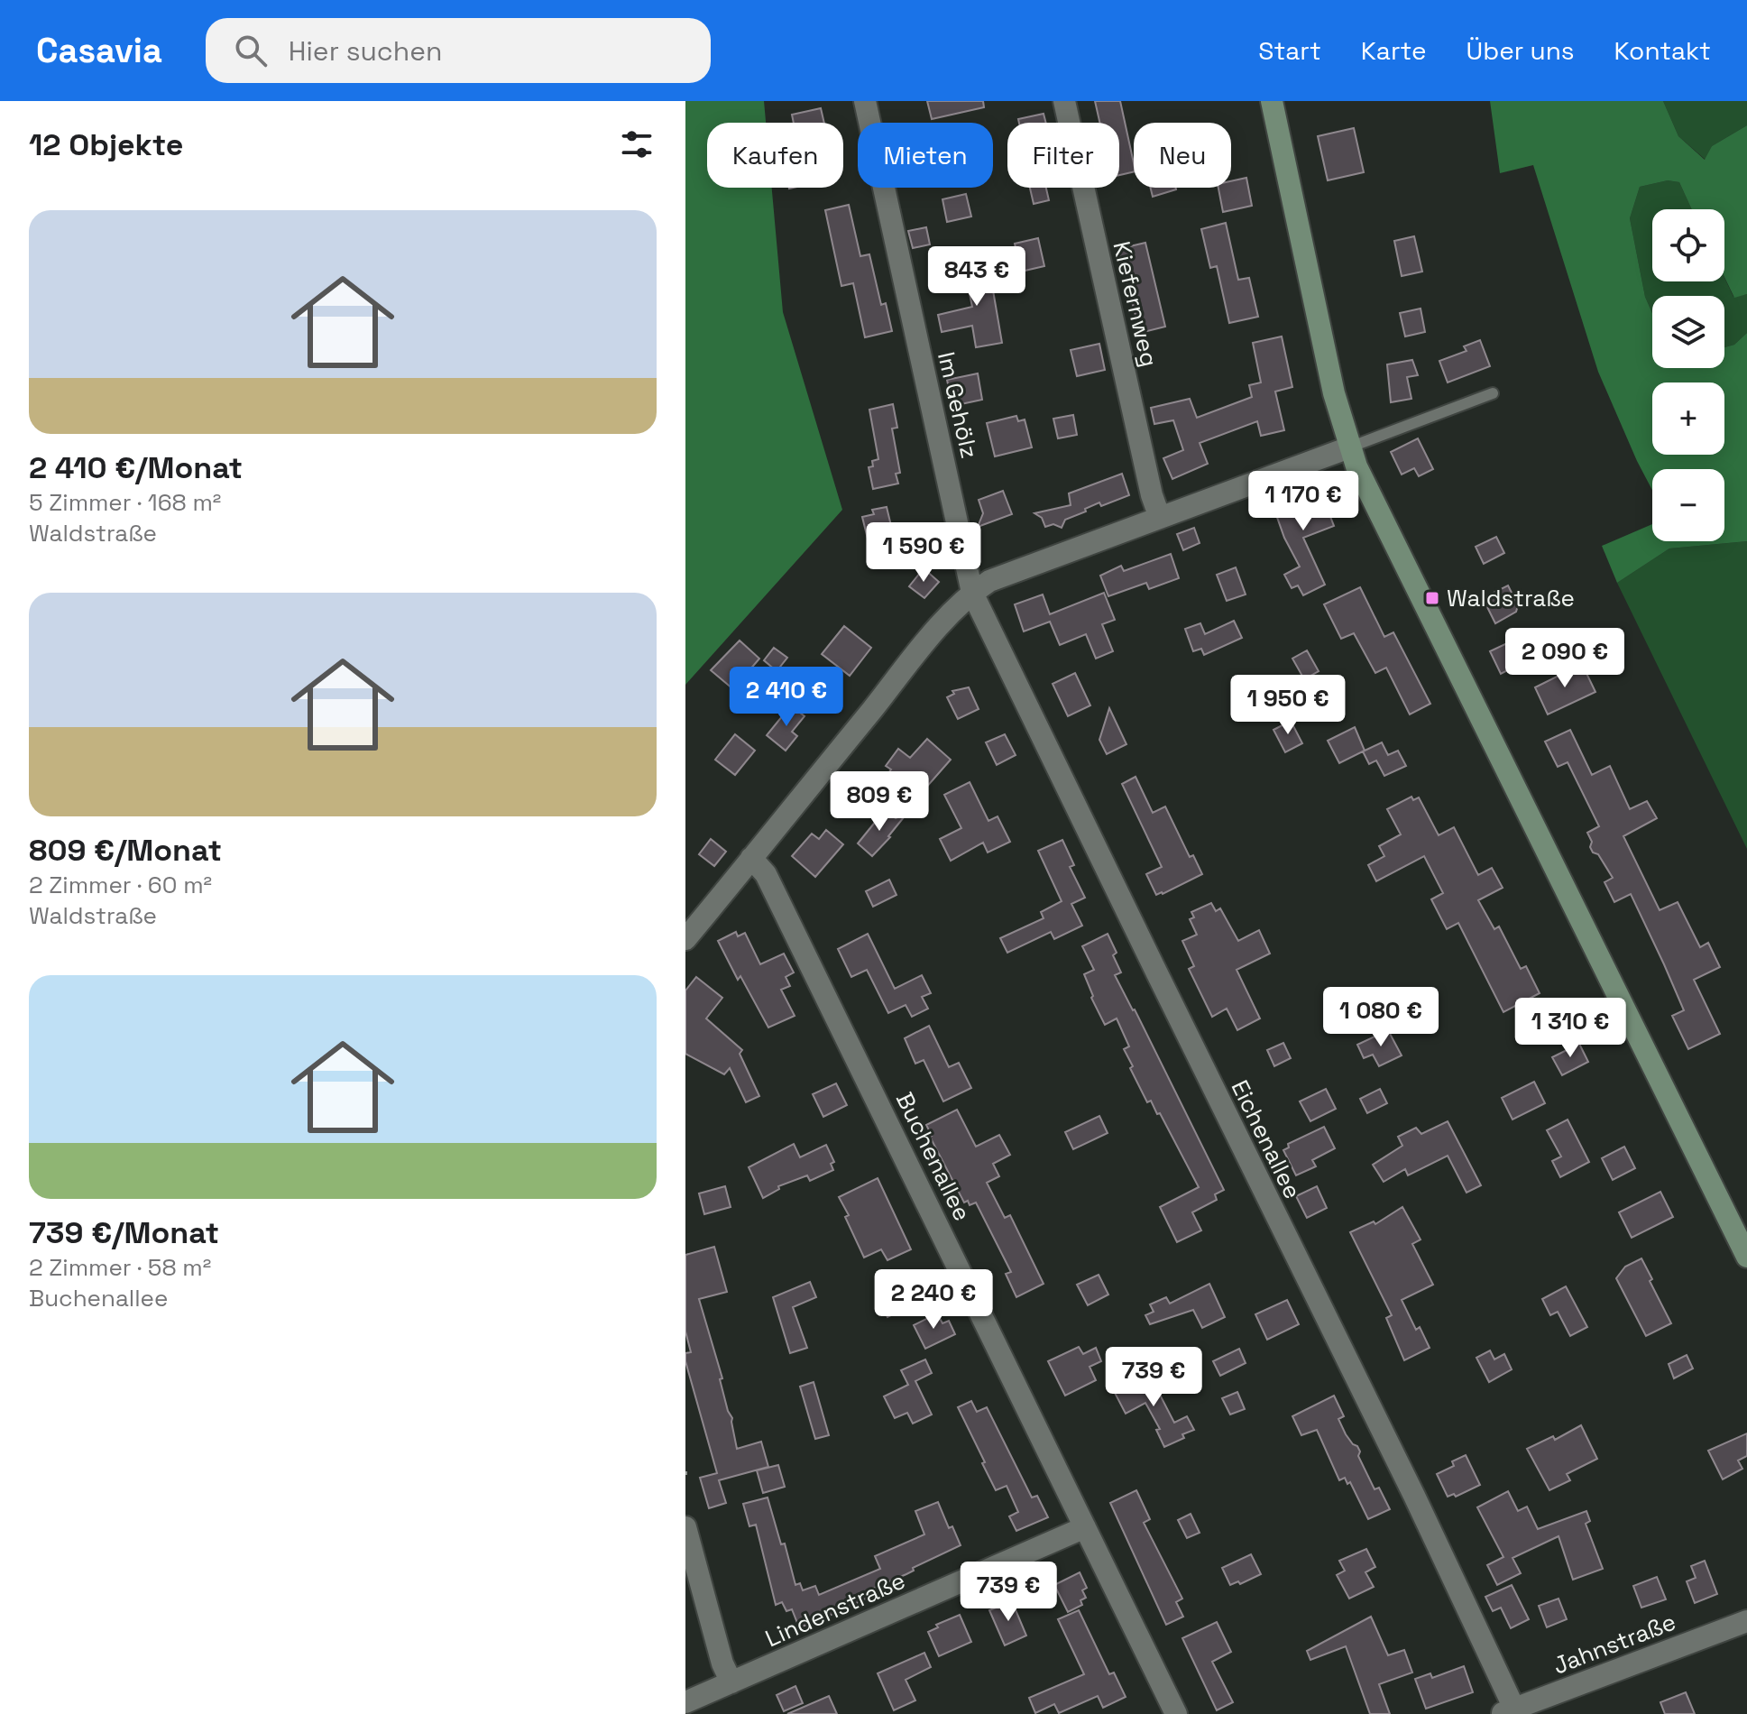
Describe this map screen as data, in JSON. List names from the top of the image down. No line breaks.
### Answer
{"streets":{"street":["Kiefernweg","Im Gehölz","Eichenallee","Buchenallee","Lindenstraße","Jahnstraße"]},"crossings":[["Im Gehölz","Eichenallee"],["Eichenallee","Jahnstraße"],["Buchenallee","Lindenstraße"]],"places":{"transit":["Waldstraße"]},"page":{"header":"Casavia","search":"Hier suchen","nav":["Start","Karte","Über uns","Kontakt"],"heading":"12 Objekte","chip":["Kaufen","Mieten","Filter","Neu"],"list":[{"name":"2 410 €/Monat","note":"5 Zimmer · 168 m² · Waldstraße"},{"name":"809 €/Monat","note":"2 Zimmer · 60 m² · Waldstraße"},{"name":"739 €/Monat","note":"2 Zimmer · 58 m² · Buchenallee"}],"map_buttons":["+","−"],"price":["843 €","1 170 €","1 590 €","2 090 €","2 410 €","1 950 €","809 €","1 080 €","1 310 €","2 240 €","739 €","739 €"]}}
